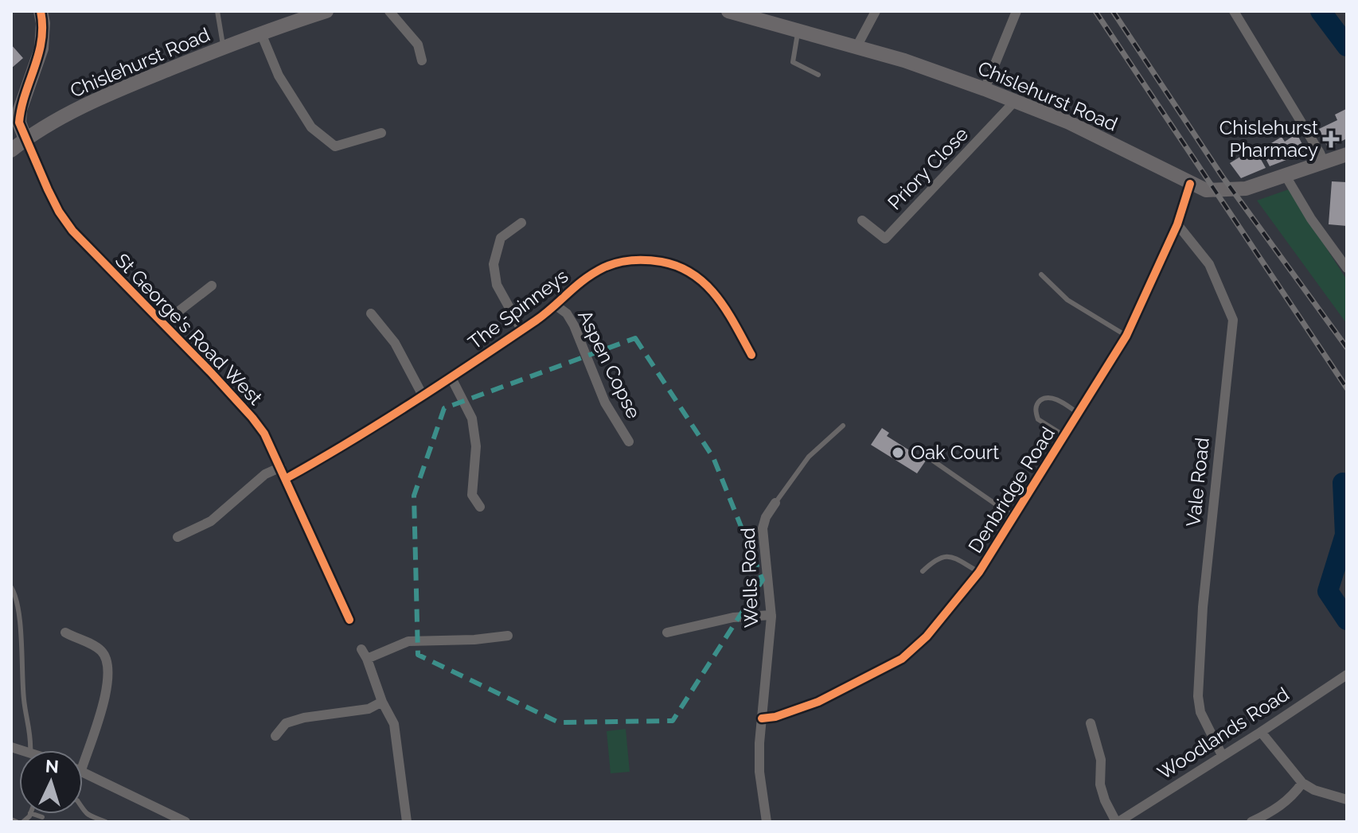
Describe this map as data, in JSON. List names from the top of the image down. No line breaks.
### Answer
{"streets":{"main road":["Chislehurst Road"],"street":["Priory Close","The Spinneys","St George's Road West","Aspen Copse","Vale Road","Denbridge Road","Wells Road","Woodlands Road"]},"crossings":[["Chislehurst Road","Priory Close"],["Chislehurst Road","St George's Road West"],["Chislehurst Road","Denbridge Road"],["The Spinneys","St George's Road West"],["The Spinneys","Aspen Copse"],["Vale Road","Denbridge Road"],["Vale Road","Woodlands Road"],["Denbridge Road","Wells Road"]],"places":{"health":["Chislehurst Pharmacy"],"other":["Oak Court"]},"north":"top"}
